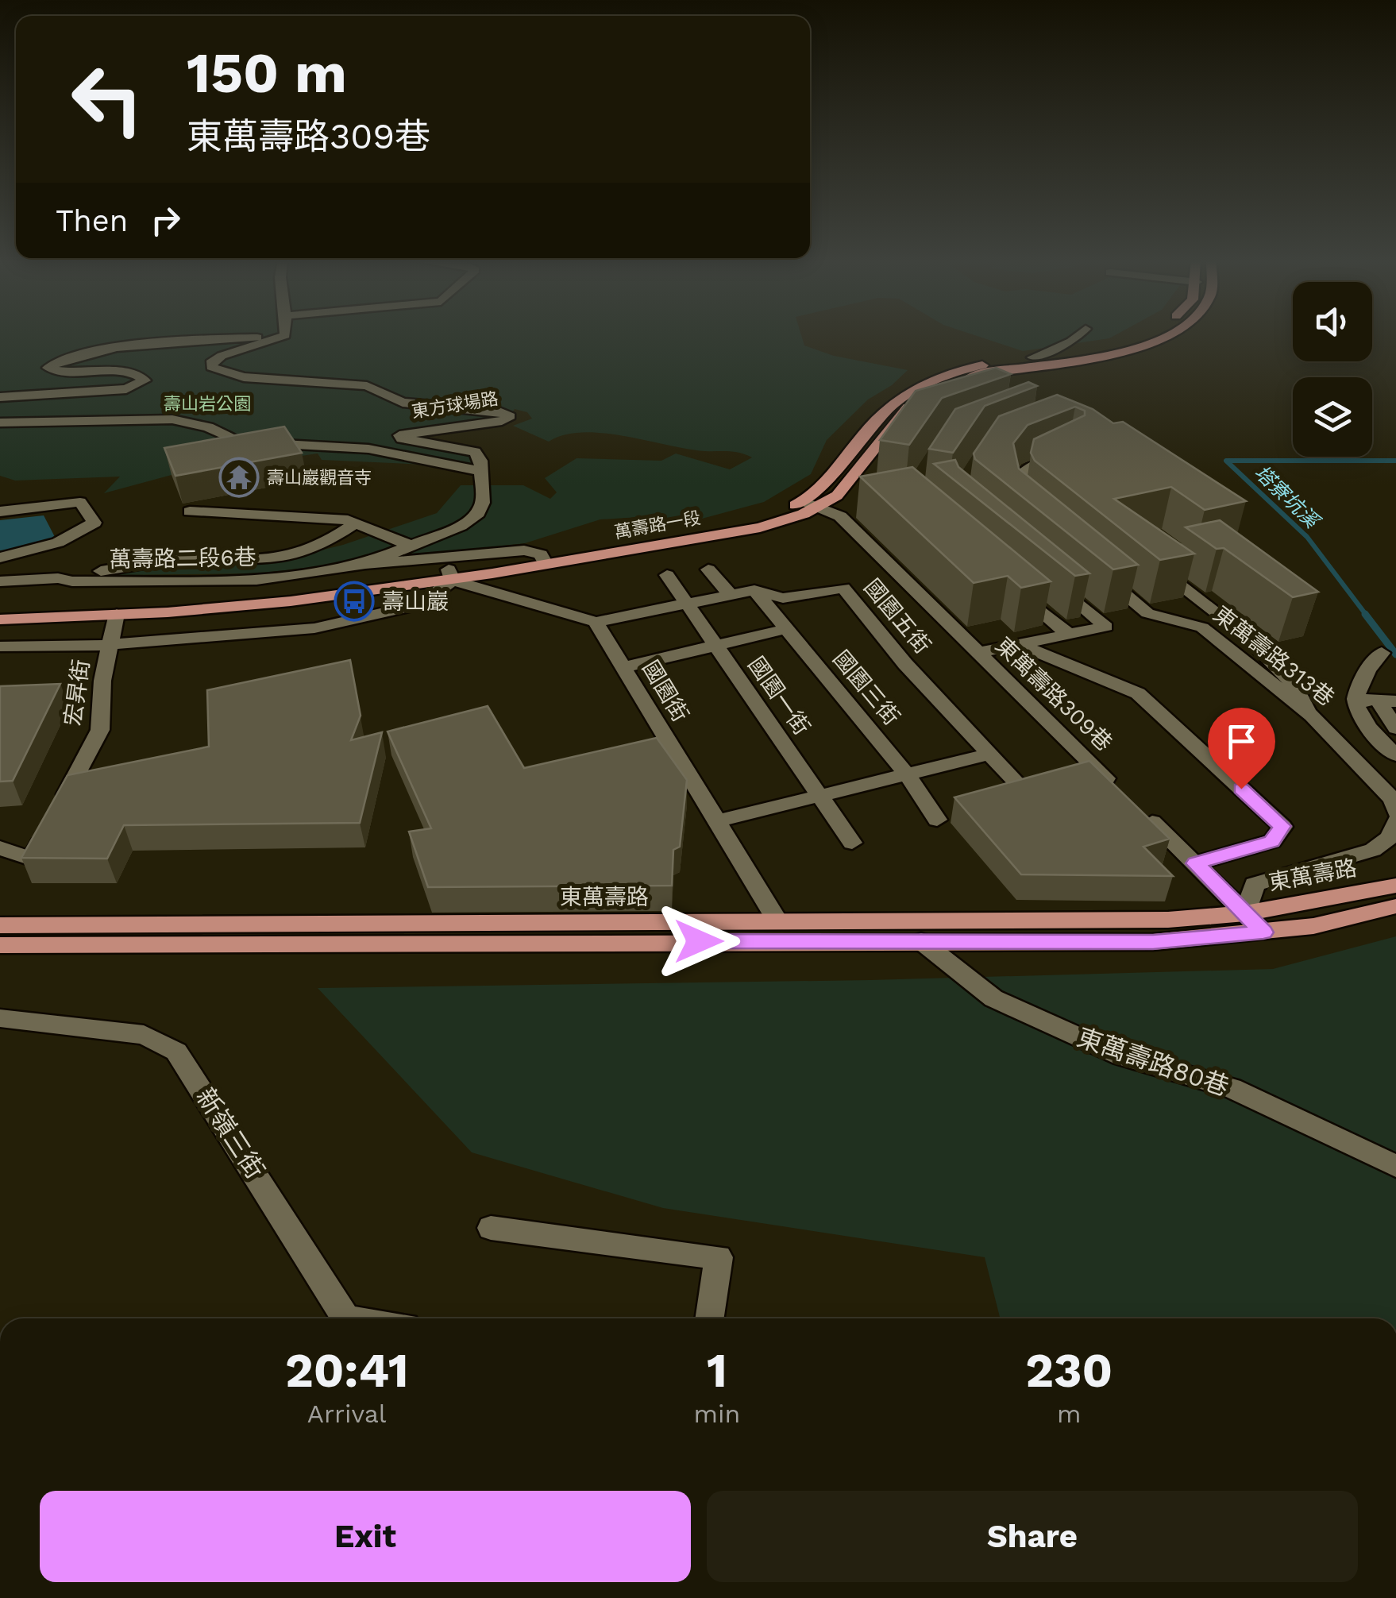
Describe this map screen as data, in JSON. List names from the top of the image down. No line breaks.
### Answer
{"streets":{"main road":["萬壽路一段","東萬壽路"],"street":["東方球場路","萬壽路二段6巷","國園五街","東萬壽路313巷","國園三街","國園街","宏昇街","東萬壽路309巷","國園一街","東萬壽路80巷","新嶺三街"]},"crossings":[["萬壽路一段","宏昇街"],["萬壽路一段","東萬壽路309巷"],["國園五街","國園三街"],["國園五街","國園街"],["國園五街","國園一街"],["國園街","東萬壽路"],["東萬壽路309巷","東萬壽路"],["東萬壽路","東萬壽路80巷"]],"water":["塔寮坑溪"],"parks":["壽山岩公園"],"places":{"temple":["壽山巖觀音寺"],"bus stop":["壽山巖"]},"page":{"turn":["150 m","東萬壽路309巷"],"then":"Then","eta":["20:41","Arrival","1","min","230","m"],"buttons":["Exit","Share"]}}
